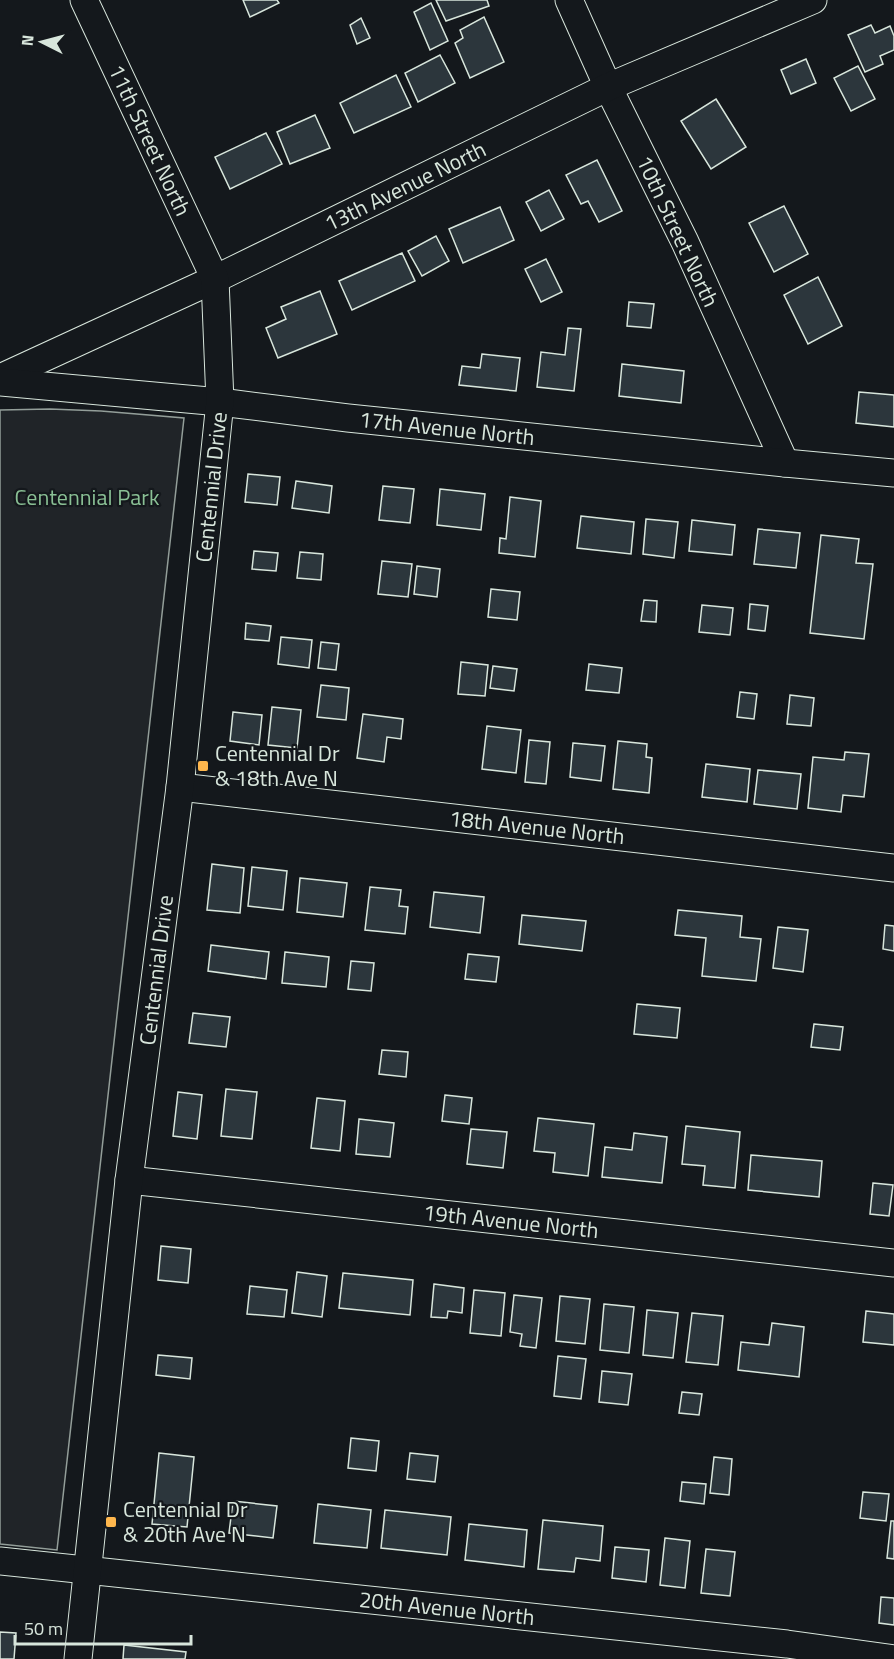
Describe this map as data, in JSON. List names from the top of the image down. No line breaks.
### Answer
{"streets":{"street":["11th Street North","13th Avenue North","10th Street North","17th Avenue North","Centennial Drive","18th Avenue North","19th Avenue North","20th Avenue North"]},"crossings":[["11th Street North","13th Avenue North"],["11th Street North","Centennial Drive"],["13th Avenue North","10th Street North"],["13th Avenue North","17th Avenue North"],["13th Avenue North","Centennial Drive"],["10th Street North","17th Avenue North"],["17th Avenue North","Centennial Drive"],["Centennial Drive","18th Avenue North"],["Centennial Drive","19th Avenue North"],["Centennial Drive","20th Avenue North"]],"parks":["Centennial Park"],"places":{"transit":["Centennial Dr & 18th Ave N","Centennial Dr & 20th Ave N"]},"scale_bar":"50 m","north":"left"}
